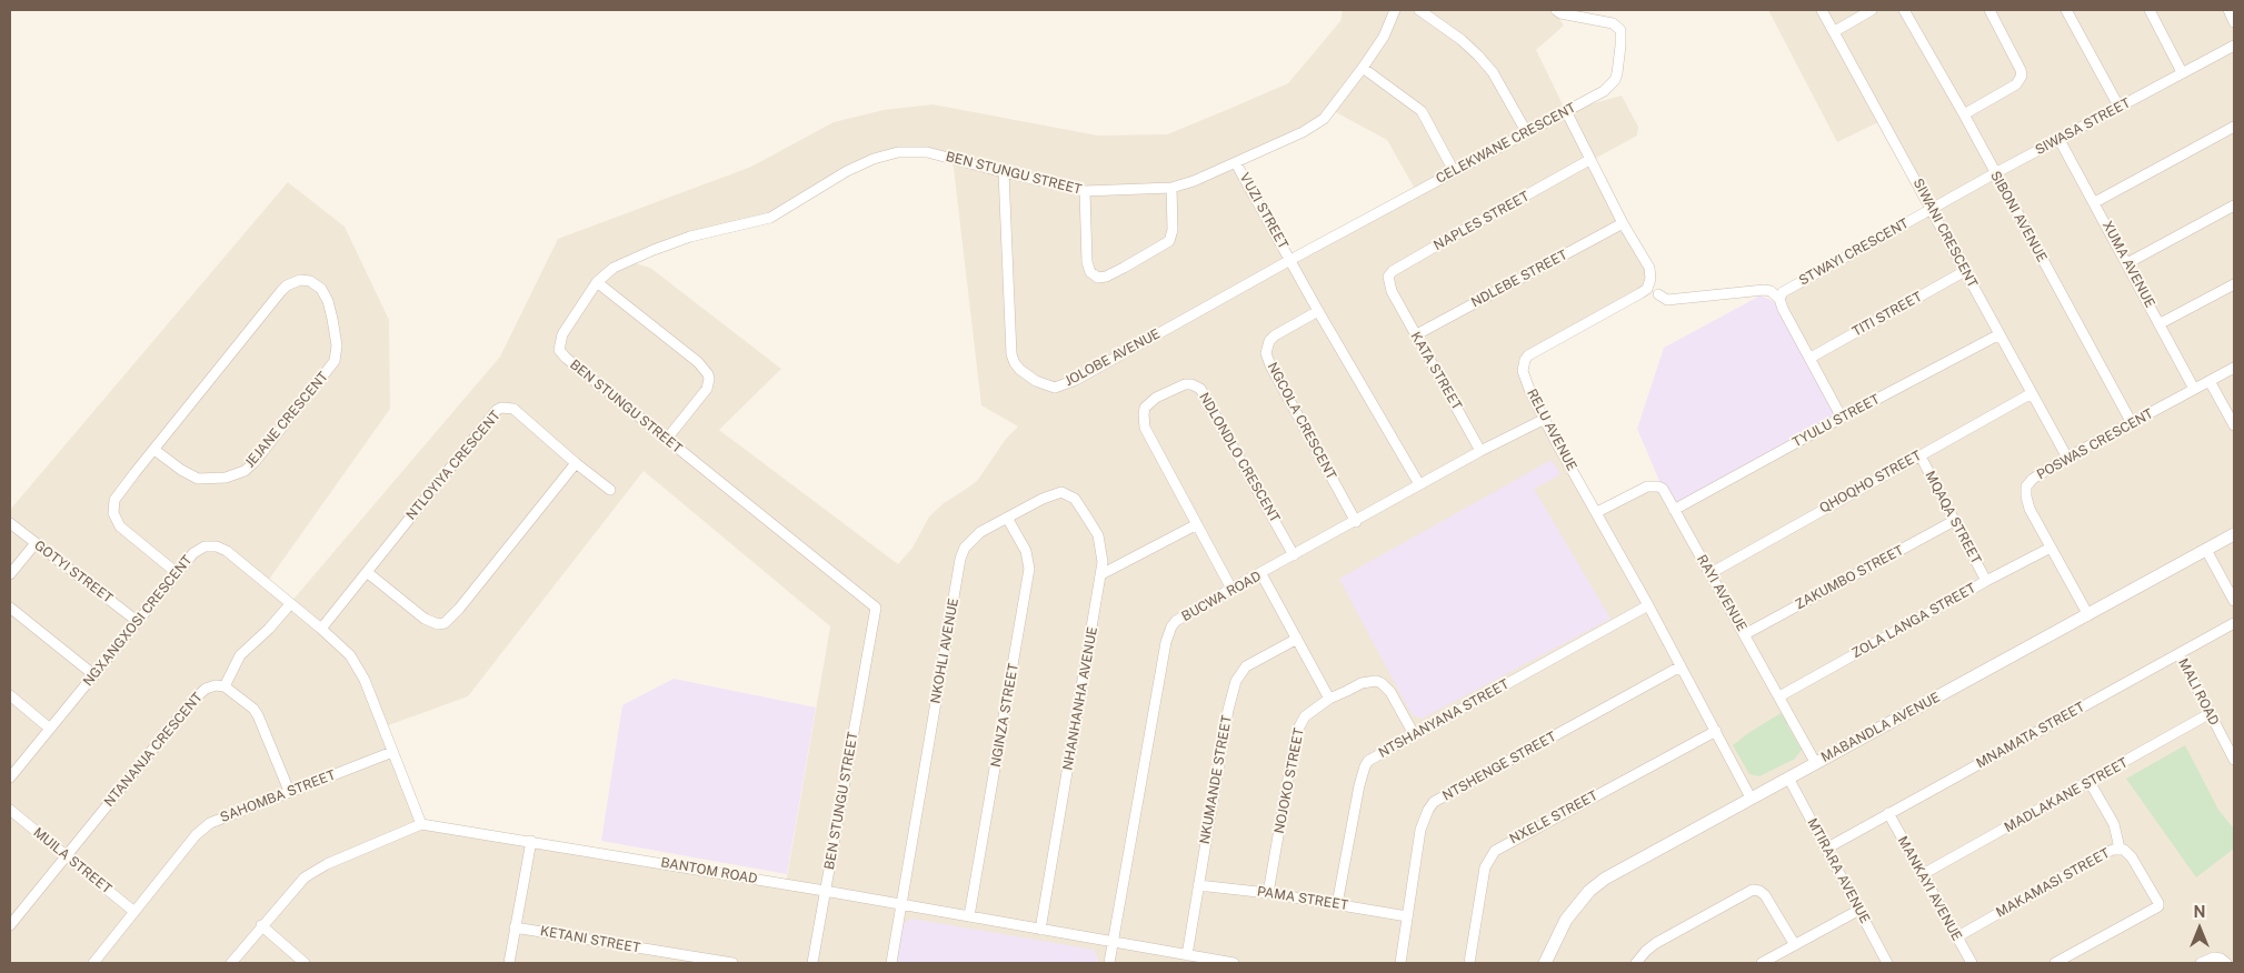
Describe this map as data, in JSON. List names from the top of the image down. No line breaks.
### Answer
{"streets":{"street":["SIWASA STREET","CELEKWANE CRESCENT","BEN STUNGU STREET","VUZI STREET","SIBONI AVENUE","NAPLES STREET","SIWANI CRESCENT","STWAYI CRESCENT","XUMA AVENUE","NDLEBE STREET","TITI STREET","JOLOBE AVENUE","KATA STREET","JEJANE CRESCENT","NGCOLA CRESCENT","TYULU STREET","RELU AVENUE","POSWAS CRESCENT","NDLONDLO CRESCENT","NTLOYIYA CRESCENT","QHOQHO STREET","MQAQA STREET","GOTYI STREET","ZAKUMBO STREET","RAYI AVENUE","BUCWA ROAD","NGXANGXOSI CRESCENT","ZOLA LANGA STREET","NKOHLI AVENUE","MALI ROAD","NHANHANHA AVENUE","NGINZA STREET","NTSHANYANA STREET","MABANDLA AVENUE","MNAMATA STREET","NTANANJA CRESCENT","NTSHENGE STREET","NKUMANDE STREET","NOJOKO STREET","MADLAKANE STREET","SAHOMBA STREET","NXELE STREET","MUILA STREET","BANTOM ROAD","MTIRARA AVENUE","MAKAMASI STREET","MANKAYI AVENUE","PAMA STREET","KETANI STREET"]},"crossings":[["SIWASA STREET","SIBONI AVENUE"],["SIWASA STREET","SIWANI CRESCENT"],["SIWASA STREET","STWAYI CRESCENT"],["SIWASA STREET","XUMA AVENUE"],["CELEKWANE CRESCENT","VUZI STREET"],["CELEKWANE CRESCENT","JOLOBE AVENUE"],["CELEKWANE CRESCENT","RELU AVENUE"],["BEN STUNGU STREET","VUZI STREET"],["BEN STUNGU STREET","JOLOBE AVENUE"],["BEN STUNGU STREET","BANTOM ROAD"],["VUZI STREET","JOLOBE AVENUE"],["SIBONI AVENUE","POSWAS CRESCENT"],["NAPLES STREET","KATA STREET"],["NAPLES STREET","RELU AVENUE"],["SIWANI CRESCENT","STWAYI CRESCENT"],["SIWANI CRESCENT","TITI STREET"],["SIWANI CRESCENT","TYULU STREET"],["SIWANI CRESCENT","POSWAS CRESCENT"],["SIWANI CRESCENT","QHOQHO STREET"],["XUMA AVENUE","POSWAS CRESCENT"],["NDLEBE STREET","KATA STREET"],["NDLEBE STREET","RELU AVENUE"],["KATA STREET","BUCWA ROAD"],["JEJANE CRESCENT","NGXANGXOSI CRESCENT"],["NGCOLA CRESCENT","BUCWA ROAD"],["TYULU STREET","RAYI AVENUE"],["RELU AVENUE","RAYI AVENUE"],["RELU AVENUE","BUCWA ROAD"],["RELU AVENUE","NTSHANYANA STREET"],["RELU AVENUE","MABANDLA AVENUE"],["RELU AVENUE","NTSHENGE STREET"],["RELU AVENUE","NXELE STREET"],["POSWAS CRESCENT","ZOLA LANGA STREET"],["POSWAS CRESCENT","MABANDLA AVENUE"],["NDLONDLO CRESCENT","BUCWA ROAD"],["NTLOYIYA CRESCENT","NGXANGXOSI CRESCENT"],["QHOQHO STREET","MQAQA STREET"],["QHOQHO STREET","RAYI AVENUE"],["MQAQA STREET","ZAKUMBO STREET"],["MQAQA STREET","ZOLA LANGA STREET"],["GOTYI STREET","NGXANGXOSI CRESCENT"],["ZAKUMBO STREET","RAYI AVENUE"],["RAYI AVENUE","ZOLA LANGA STREET"],["RAYI AVENUE","MABANDLA AVENUE"],["BUCWA ROAD","BANTOM ROAD"],["NGXANGXOSI CRESCENT","SAHOMBA STREET"],["NGXANGXOSI CRESCENT","BANTOM ROAD"],["NKOHLI AVENUE","NHANHANHA AVENUE"],["NKOHLI AVENUE","NGINZA STREET"],["NKOHLI AVENUE","BANTOM ROAD"],["MALI ROAD","MNAMATA STREET"],["MALI ROAD","MADLAKANE STREET"],["NHANHANHA AVENUE","BANTOM ROAD"],["NGINZA STREET","BANTOM ROAD"],["NTSHANYANA STREET","NOJOKO STREET"],["NTSHANYANA STREET","PAMA STREET"],["MABANDLA AVENUE","MTIRARA AVENUE"],["MNAMATA STREET","MTIRARA AVENUE"],["MNAMATA STREET","MANKAYI AVENUE"],["NTANANJA CRESCENT","MUILA STREET"],["NTSHENGE STREET","PAMA STREET"],["NKUMANDE STREET","BANTOM ROAD"],["NKUMANDE STREET","PAMA STREET"],["NOJOKO STREET","PAMA STREET"],["MADLAKANE STREET","MANKAYI AVENUE"],["SAHOMBA STREET","MUILA STREET"],["MAKAMASI STREET","MANKAYI AVENUE"]],"north":"top"}
